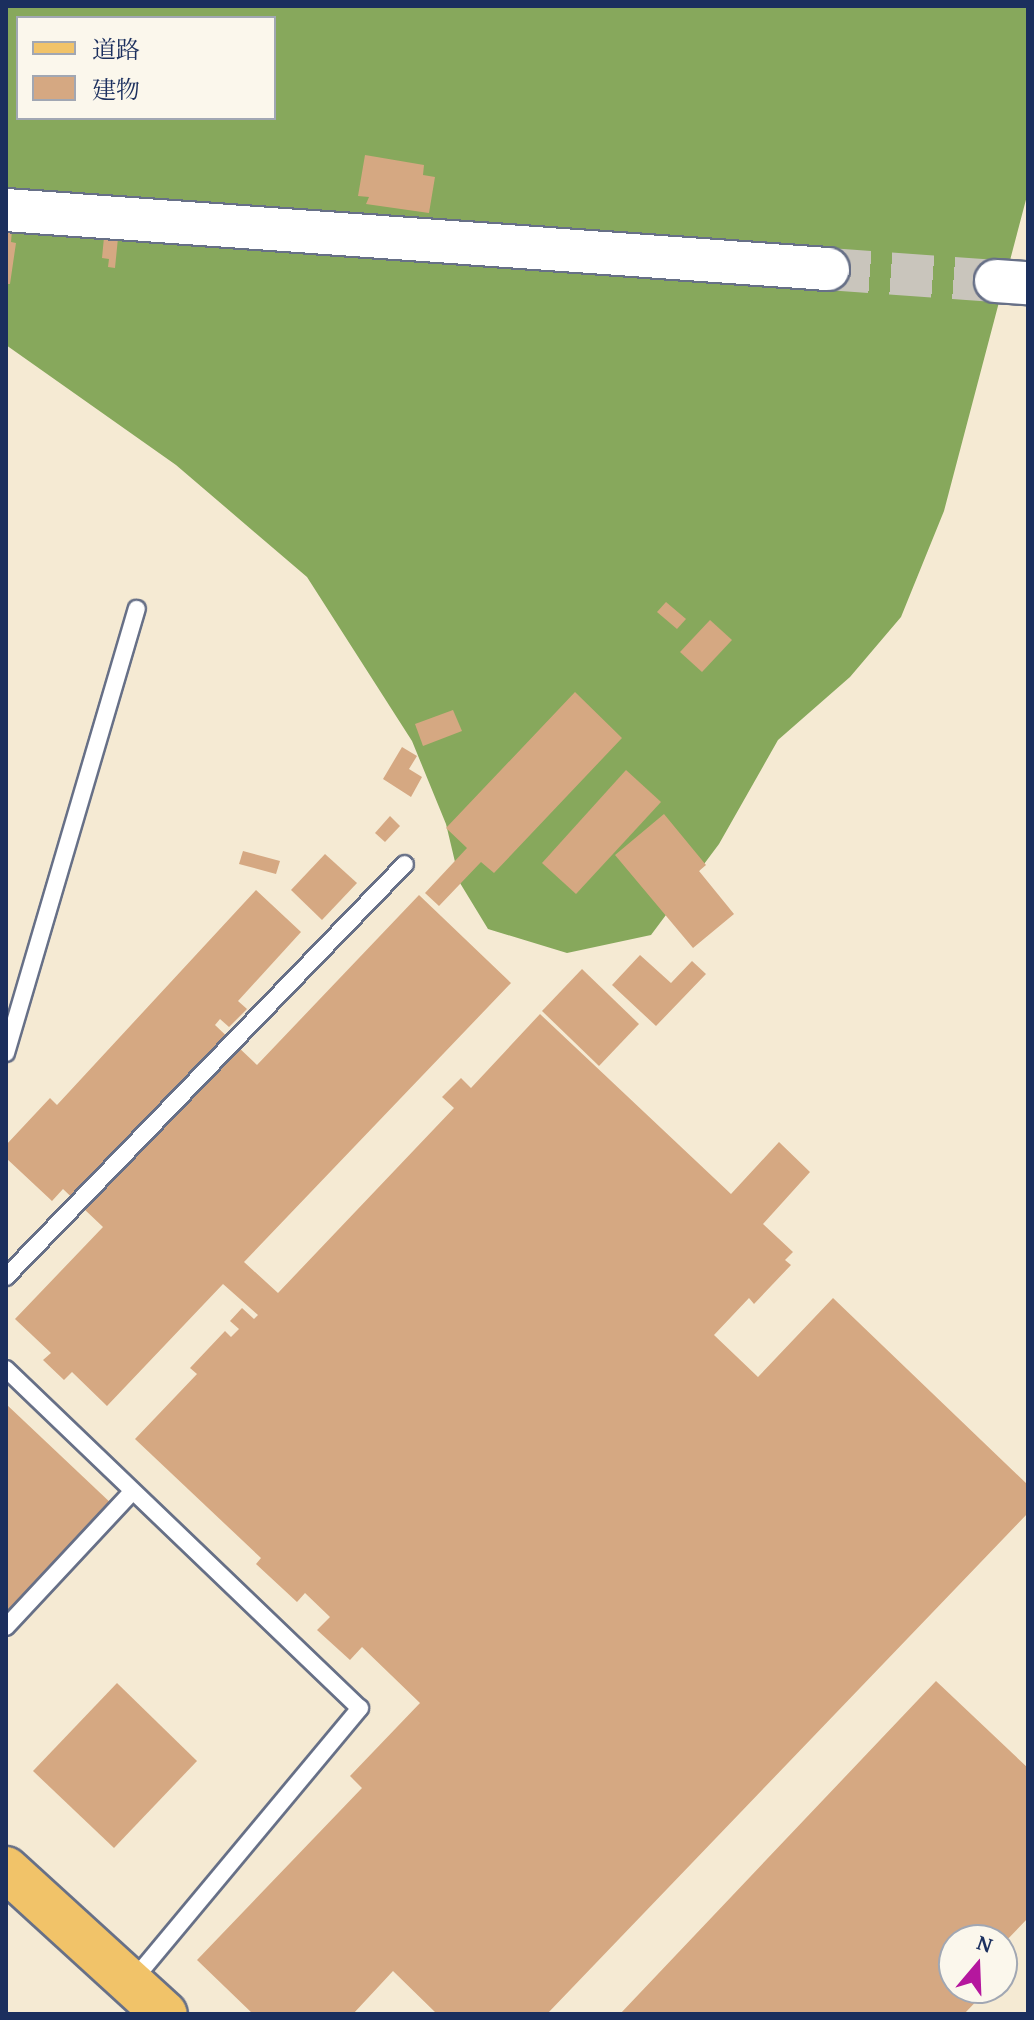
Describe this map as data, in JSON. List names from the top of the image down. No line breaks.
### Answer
{"legend":["道路","建物"],"north":"top"}
